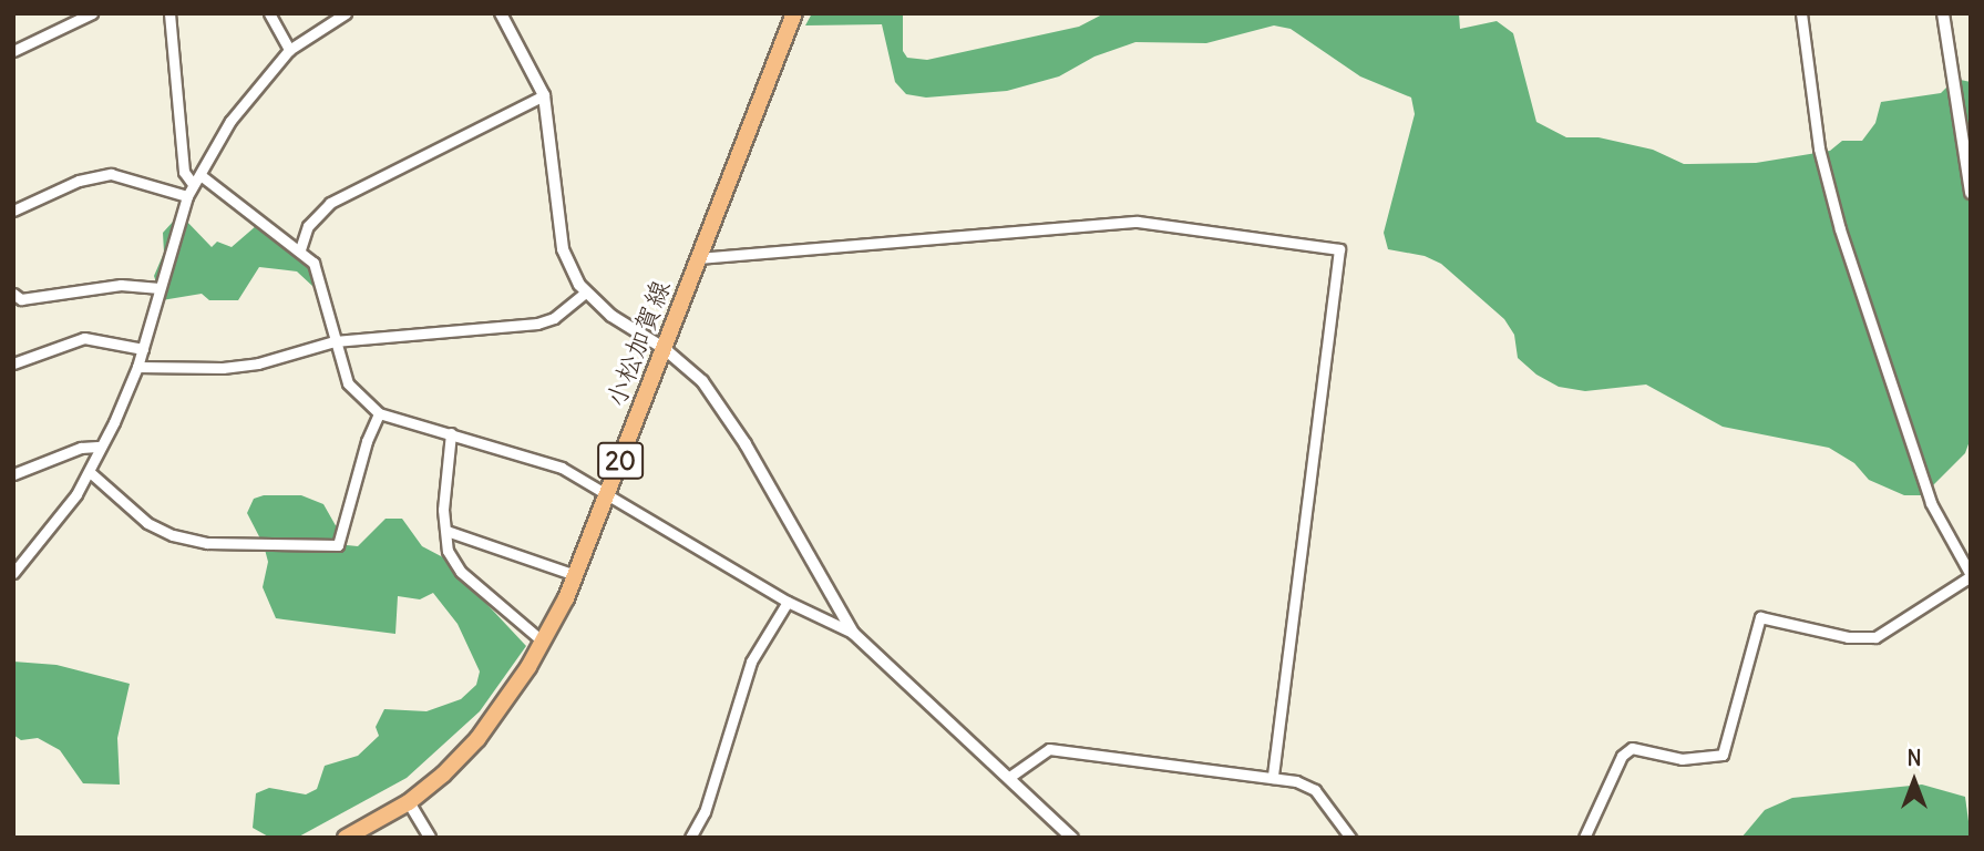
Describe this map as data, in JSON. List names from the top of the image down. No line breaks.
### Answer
{"streets":{"main road":["小松加賀線","20"]},"north":"top"}
